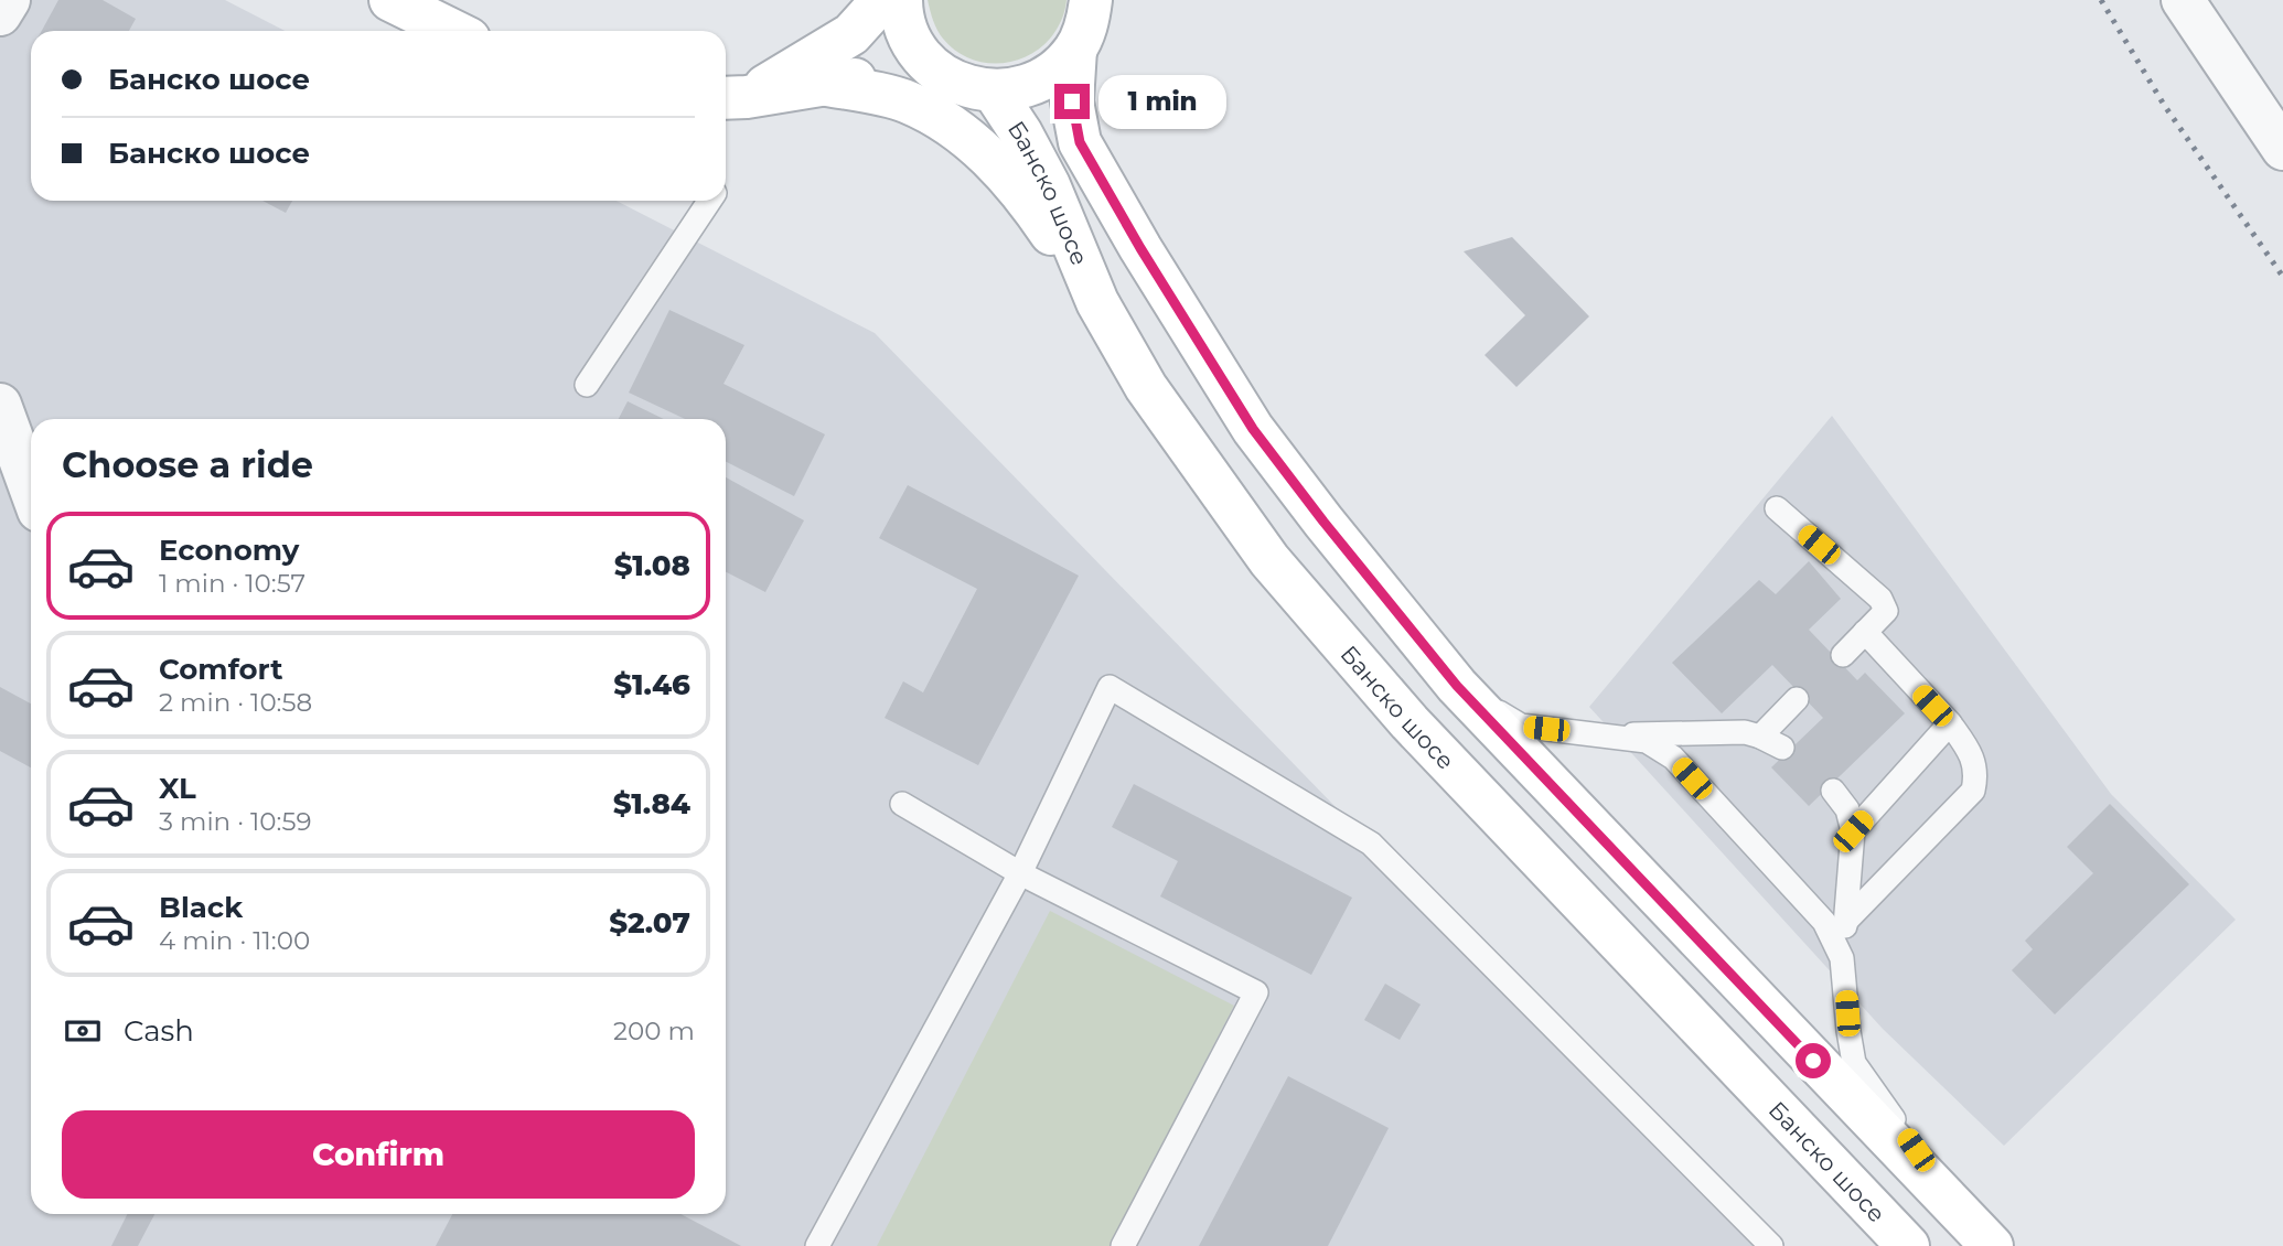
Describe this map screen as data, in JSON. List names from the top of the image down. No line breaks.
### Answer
{"streets":{"main road":["Банско шосе"]},"page":{"banner":["Банско шосе","Банско шосе"],"bubble":"1 min","heading":"Choose a ride","list":[{"name":"Economy","note":"1 min · 10:57","value":"$1.08"},{"name":"Comfort","note":"2 min · 10:58","value":"$1.46"},{"name":"XL","note":"3 min · 10:59","value":"$1.84"},{"name":"Black","note":"4 min · 11:00","value":"$2.07"}],"pay":["Cash","200 m"],"buttons":"Confirm"}}
